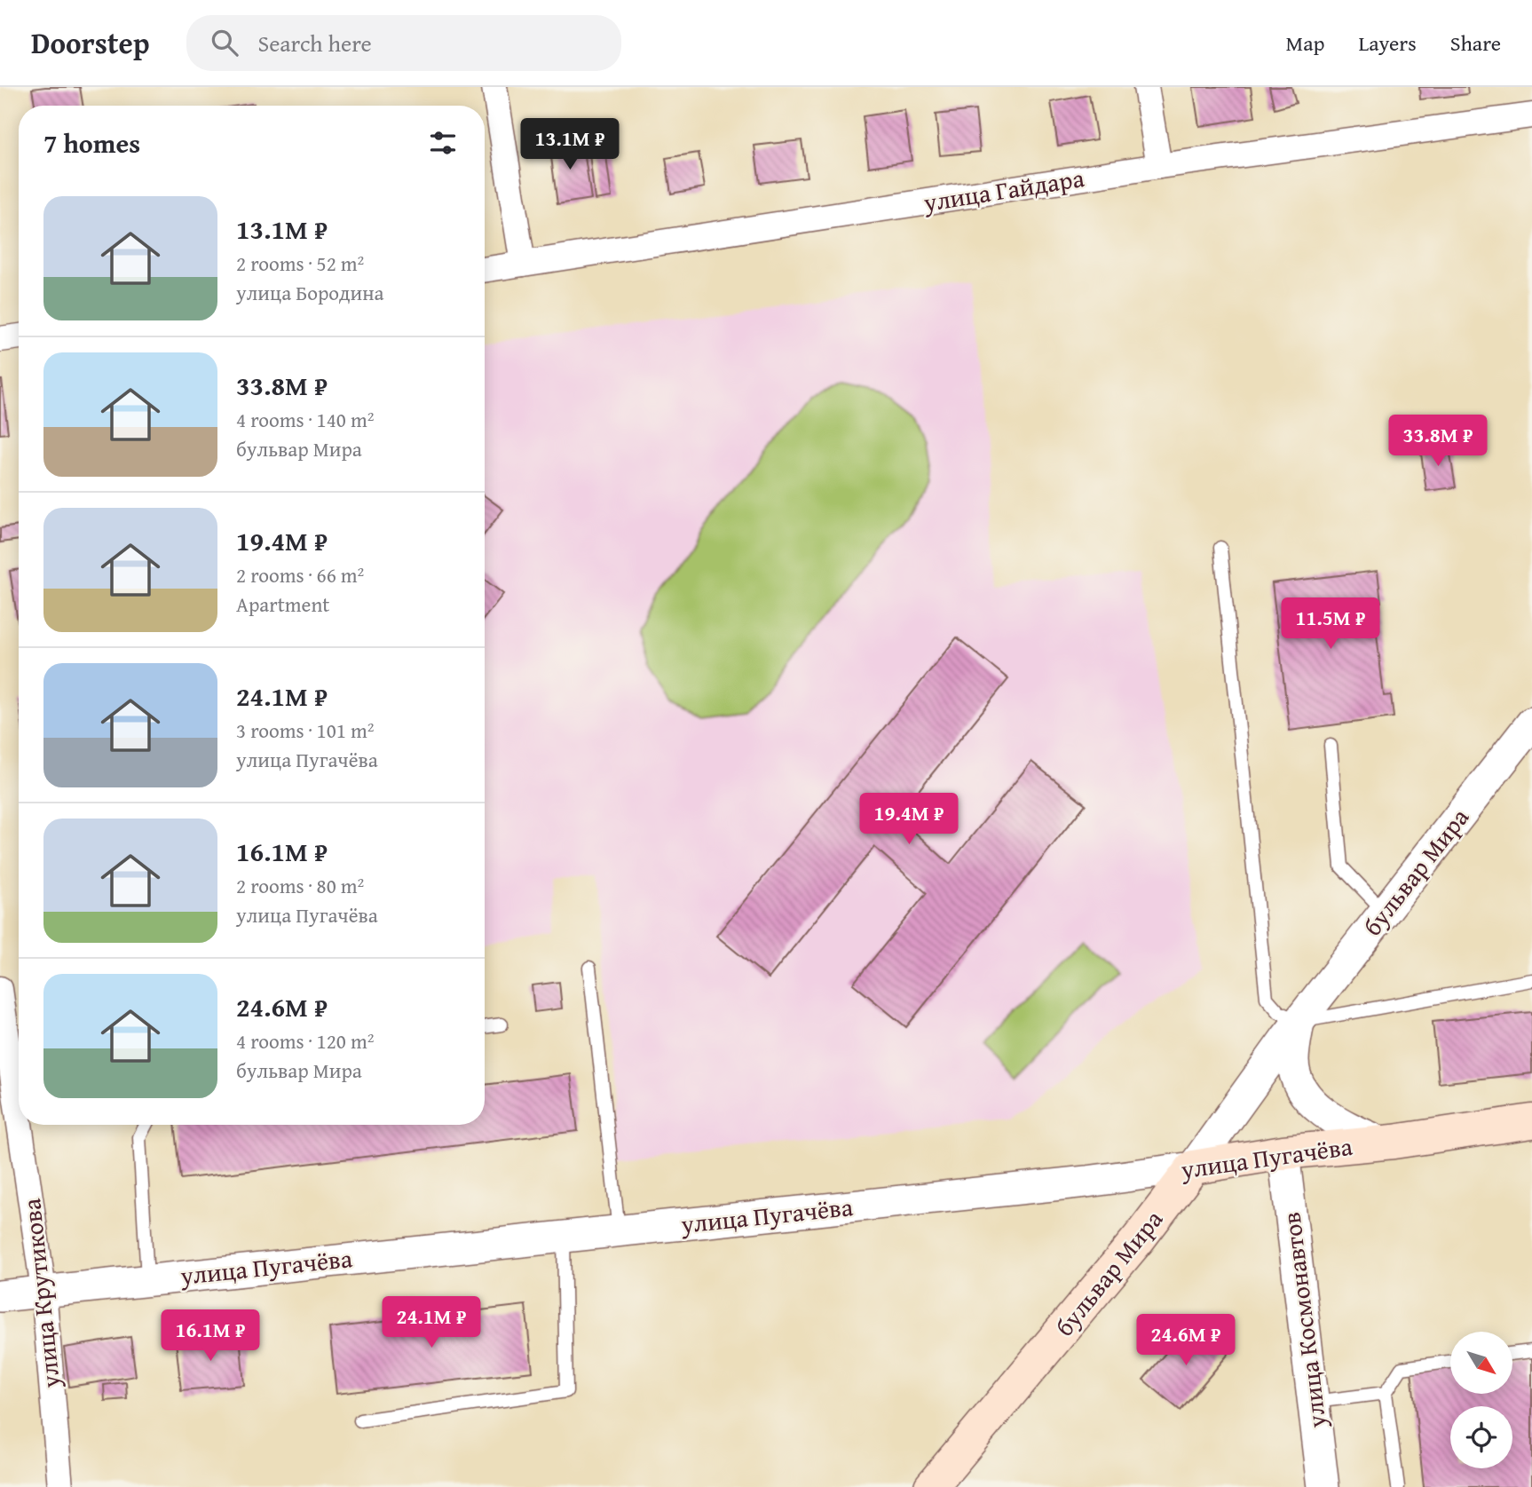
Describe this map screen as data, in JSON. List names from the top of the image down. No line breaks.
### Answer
{"streets":{"main road":["бульвар Мира","улица Пугачёва"],"street":["улица Гайдара","улица Крутикова","улица Космонавтов"]},"crossings":[["бульвар Мира","улица Пугачёва"],["улица Пугачёва","улица Крутикова"],["улица Пугачёва","улица Космонавтов"]],"north":"bottom right","page":{"header":"Doorstep","search":"Search here","nav":["Map","Layers","Share"],"heading":"7 homes","price":["13.1M ₽","33.8M ₽","11.5M ₽","19.4M ₽","24.1M ₽","16.1M ₽","24.6M ₽"],"list":[{"name":"13.1M ₽","note":"2 rooms · 52 m² · улица Бородина"},{"name":"33.8M ₽","note":"4 rooms · 140 m² · бульвар Мира"},{"name":"19.4M ₽","note":"2 rooms · 66 m² · Apartment"},{"name":"24.1M ₽","note":"3 rooms · 101 m² · улица Пугачёва"},{"name":"16.1M ₽","note":"2 rooms · 80 m² · улица Пугачёва"},{"name":"24.6M ₽","note":"4 rooms · 120 m² · бульвар Мира"}]}}
